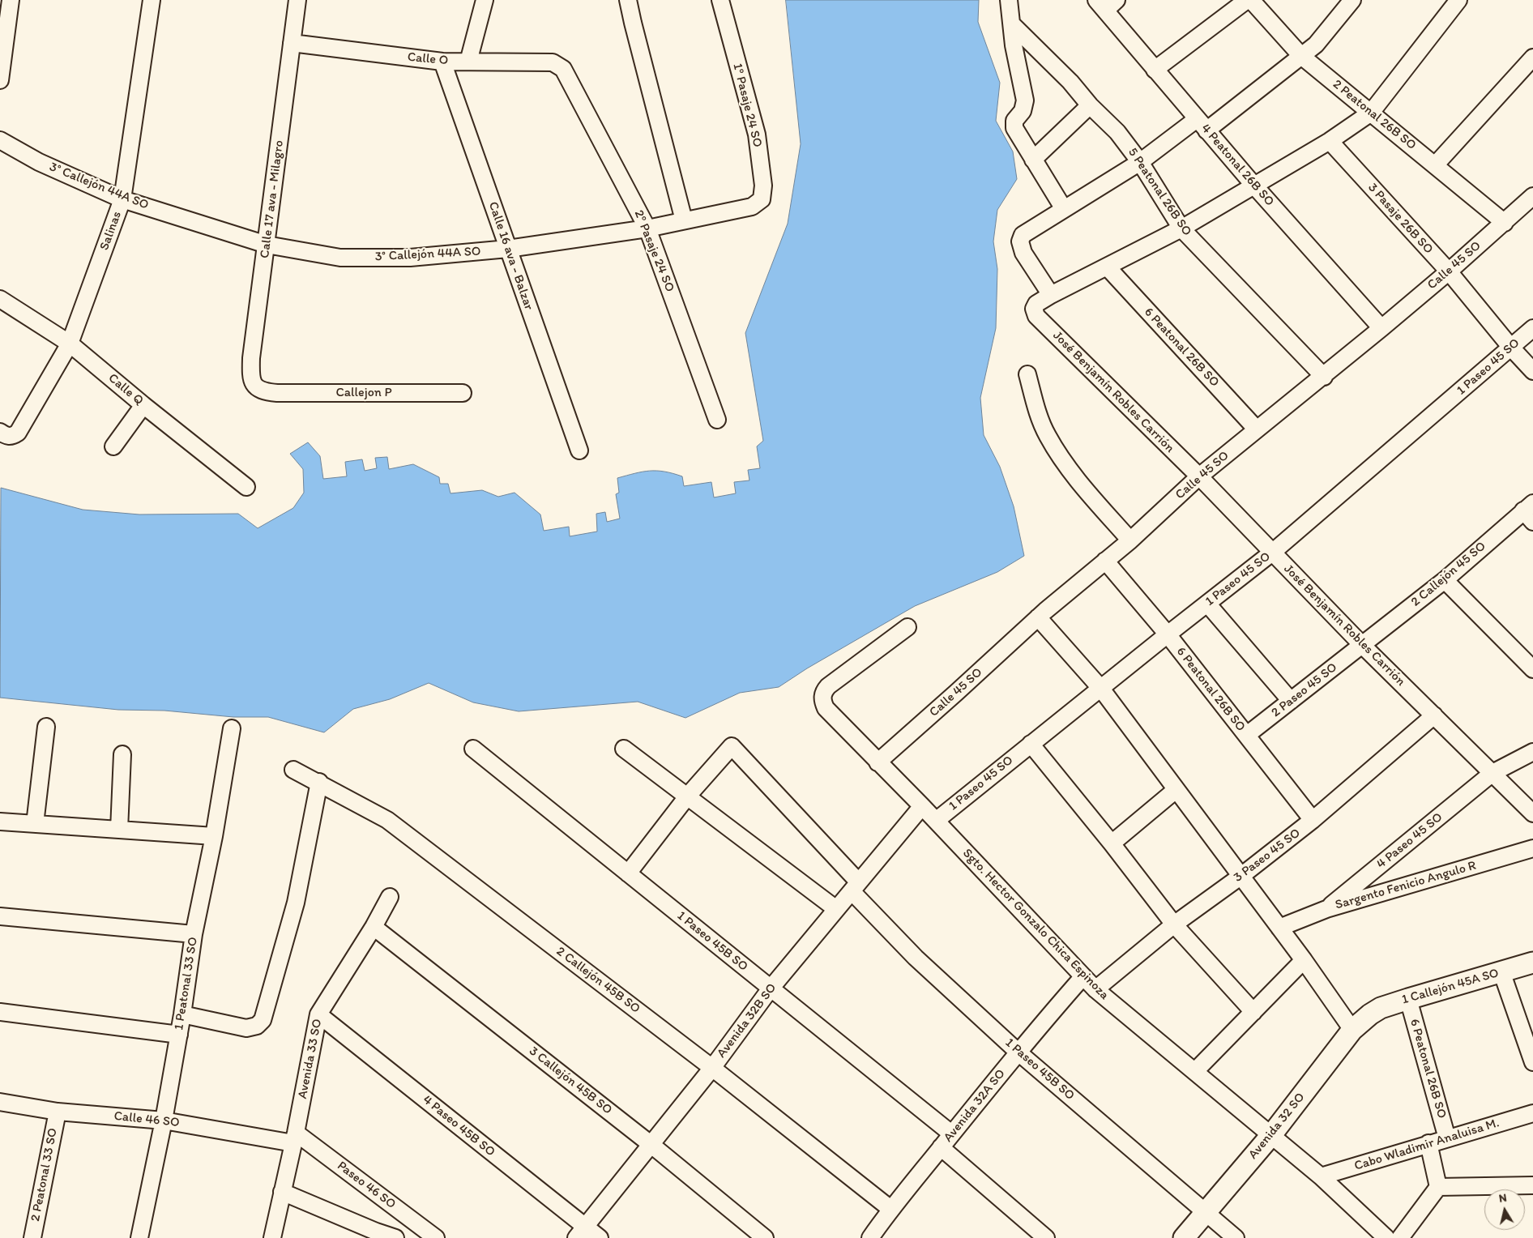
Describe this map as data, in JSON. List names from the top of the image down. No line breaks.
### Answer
{"streets":{"street":["Calle O","1º Pasaje 24 SO","2 Peatonal 26B SO","4 Peatonal 26B SO","3° Callejón 44A SO","5 Peatonal 26B SO","Calle 17 ava - Milagro","3 Pasaje 26B SO","Salinas","2º Pasaje 24 SO","Calle 16 ava - Balzar","Calle 45 SO","6 Peatonal 26B SO","1 Paseo 45 SO","Calle Q","José Benjamín Robles Carrión","Callejon P","2 Callejón 45 SO","2 Paseo 45 SO","4 Paseo 45 SO","3 Paseo 45 SO","Sargento Fenicio Angulo R","Sgto. Hector Gonzalo Chica Espinoza","1 Paseo 45B SO","2 Callejón 45B SO","1 Peatonal 33 SO","1 Callejón 45A SO","Avenida 32B SO","Avenida 33 SO","3 Callejón 45B SO","Avenida 32A SO","Calle 46 SO","4 Paseo 45B SO","Avenida 32 SO","Cabo Wladimir Analuisa M.","2 Peatonal 33 SO","Paseo 46 SO"]},"crossings":[["Calle O","Calle 17 ava - Milagro"],["Calle O","2º Pasaje 24 SO"],["Calle O","Calle 16 ava - Balzar"],["1º Pasaje 24 SO","3° Callejón 44A SO"],["2 Peatonal 26B SO","Calle 45 SO"],["4 Peatonal 26B SO","Calle 45 SO"],["3° Callejón 44A SO","Calle 17 ava - Milagro"],["3° Callejón 44A SO","Salinas"],["3° Callejón 44A SO","2º Pasaje 24 SO"],["3° Callejón 44A SO","Calle 16 ava - Balzar"],["5 Peatonal 26B SO","Calle 45 SO"],["Calle 17 ava - Milagro","Callejon P"],["3 Pasaje 26B SO","Calle 45 SO"],["3 Pasaje 26B SO","1 Paseo 45 SO"],["Salinas","Calle Q"],["Calle 45 SO","6 Peatonal 26B SO"],["Calle 45 SO","José Benjamín Robles Carrión"],["Calle 45 SO","Sgto. Hector Gonzalo Chica Espinoza"],["6 Peatonal 26B SO","1 Paseo 45 SO"],["6 Peatonal 26B SO","2 Paseo 45 SO"],["6 Peatonal 26B SO","3 Paseo 45 SO"],["6 Peatonal 26B SO","1 Callejón 45A SO"],["6 Peatonal 26B SO","Cabo Wladimir Analuisa M."],["1 Paseo 45 SO","José Benjamín Robles Carrión"],["1 Paseo 45 SO","Sgto. Hector Gonzalo Chica Espinoza"],["José Benjamín Robles Carrión","2 Callejón 45 SO"],["José Benjamín Robles Carrión","2 Paseo 45 SO"],["José Benjamín Robles Carrión","4 Paseo 45 SO"],["José Benjamín Robles Carrión","3 Paseo 45 SO"],["2 Callejón 45 SO","2 Paseo 45 SO"],["4 Paseo 45 SO","Sargento Fenicio Angulo R"],["3 Paseo 45 SO","Sgto. Hector Gonzalo Chica Espinoza"],["Sgto. Hector Gonzalo Chica Espinoza","Avenida 32B SO"],["Sgto. Hector Gonzalo Chica Espinoza","Avenida 32A SO"],["Sgto. Hector Gonzalo Chica Espinoza","Avenida 32 SO"],["Sgto. Hector Gonzalo Chica Espinoza","Cabo Wladimir Analuisa M."],["1 Paseo 45B SO","Avenida 32B SO"],["1 Paseo 45B SO","Avenida 32A SO"],["1 Paseo 45B SO","Avenida 32 SO"],["2 Callejón 45B SO","Avenida 32B SO"],["2 Callejón 45B SO","Avenida 32A SO"],["1 Peatonal 33 SO","Calle 46 SO"],["1 Callejón 45A SO","Avenida 32 SO"],["Avenida 32B SO","3 Callejón 45B SO"],["Avenida 32B SO","4 Paseo 45B SO"],["Avenida 33 SO","3 Callejón 45B SO"],["Avenida 33 SO","Calle 46 SO"],["Avenida 33 SO","4 Paseo 45B SO"],["Avenida 33 SO","Paseo 46 SO"],["Calle 46 SO","2 Peatonal 33 SO"],["Calle 46 SO","Paseo 46 SO"]],"north":"top"}
